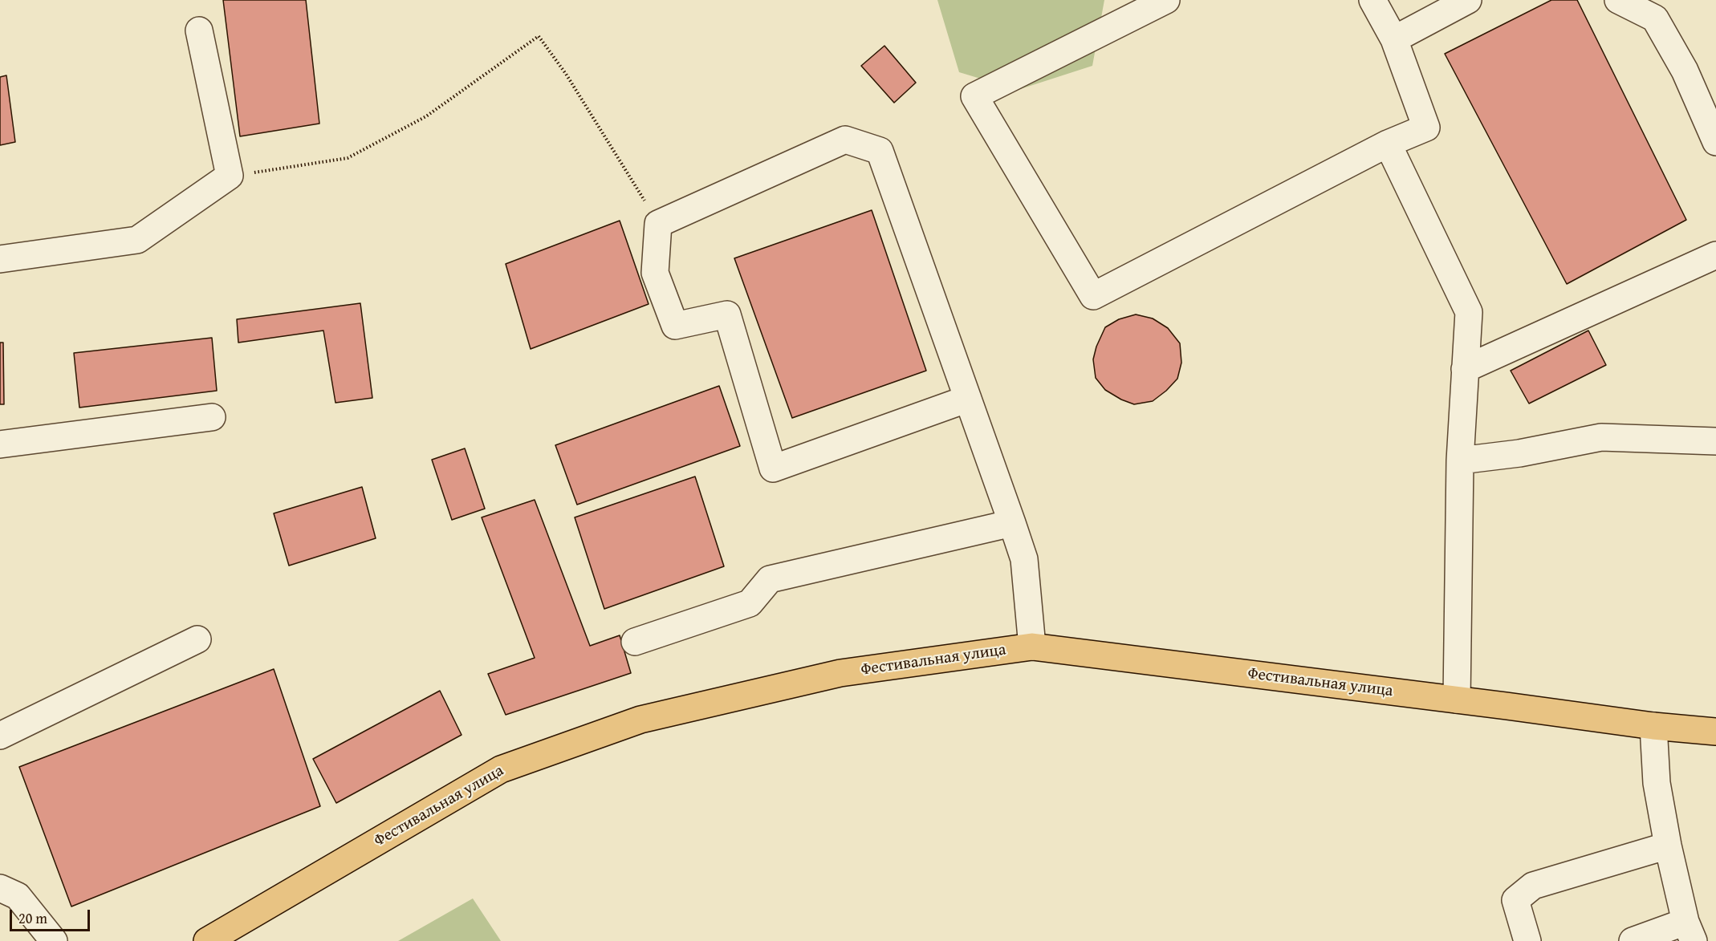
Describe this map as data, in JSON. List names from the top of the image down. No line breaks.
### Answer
{"streets":{"main road":["Фестивальная улица"]},"scale_bar":"20 m"}
